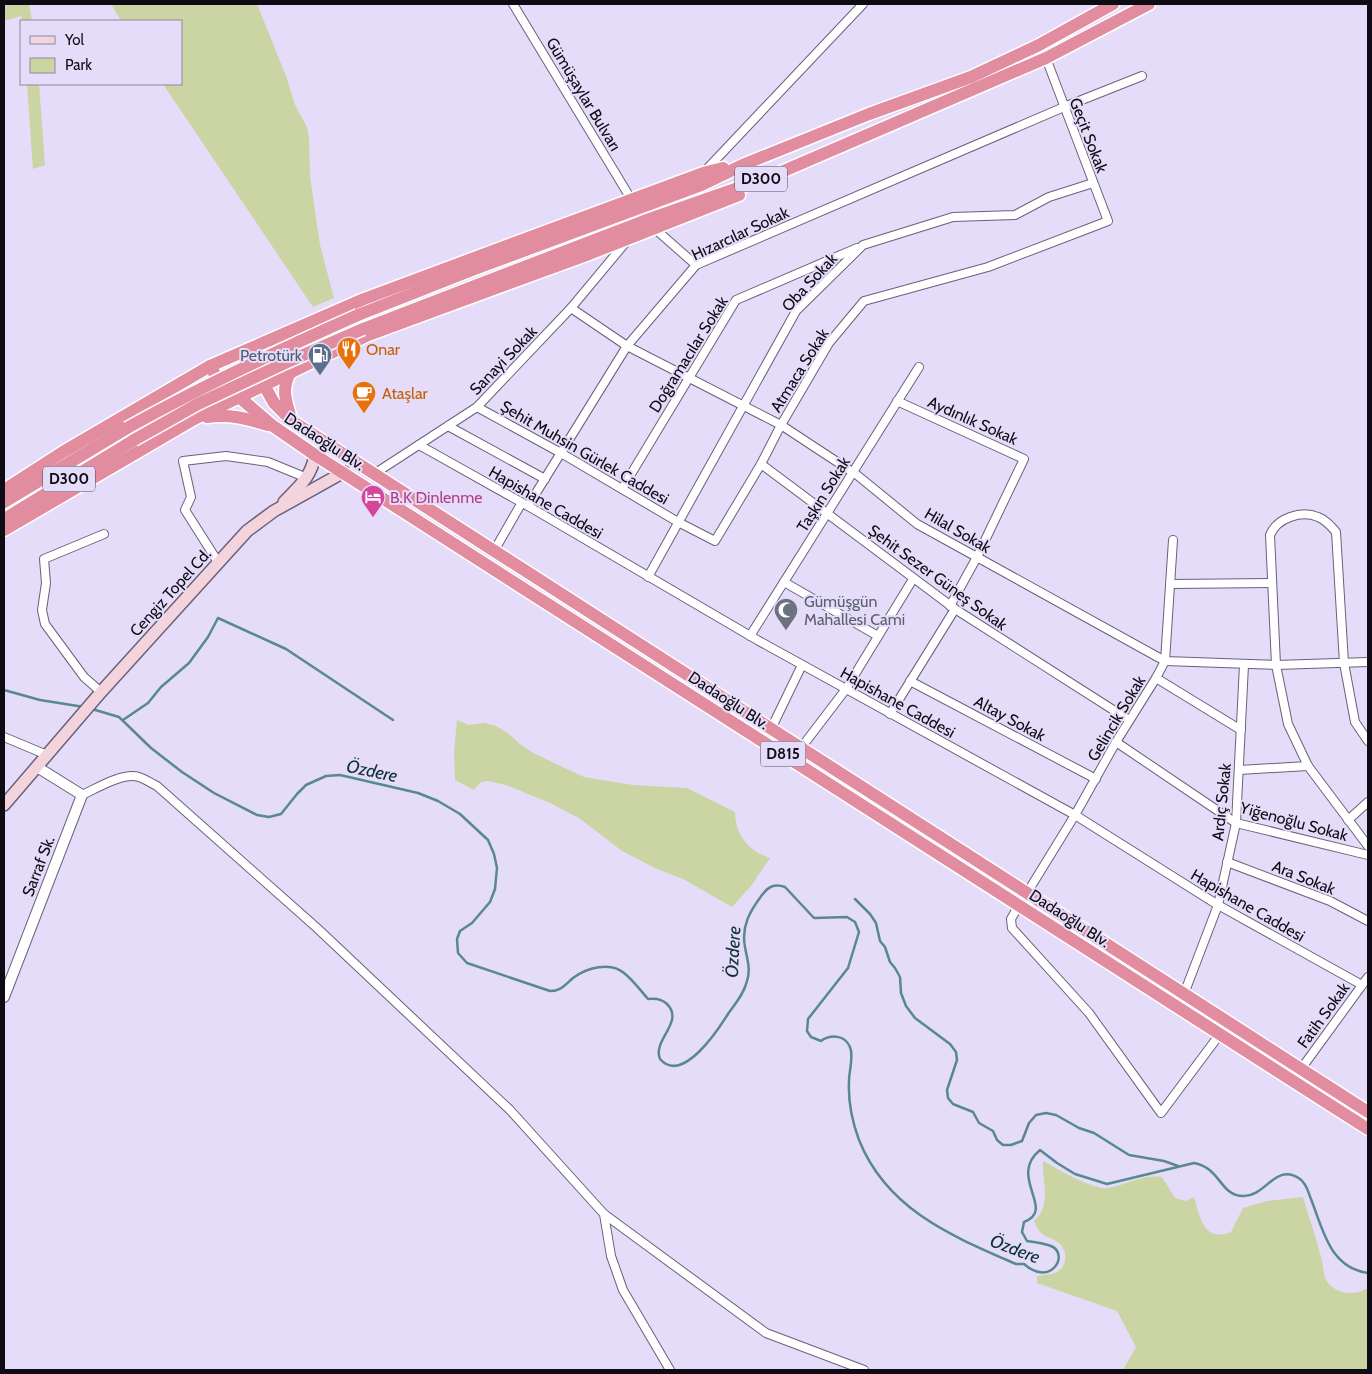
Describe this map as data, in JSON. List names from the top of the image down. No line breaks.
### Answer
{"streets":{"highway":["D300","Dadaoğlu Blv.","D815"],"main road":["Cengiz Topel Cd."],"street":["Gümüşaylar Bulvarı","Geçit Sokak","Hızarcılar Sokak","Oba Sokak","Doğramacılar Sokak","Sanayi Sokak","Atmaca Sokak","Aydınlık Sokak","Şehit Muhsin Gürlek Caddesi","Taşkın Sokak","Hapishane Caddesi","Hilal Sokak","Şehit Sezer Güneş Sokak","Altay Sokak","Gelincik Sokak","Ardıç Sokak","Yiğenoğlu Sokak","Sarraf Sk.","Ara Sokak","Fatih Sokak"]},"crossings":[["Geçit Sokak","D300"],["Geçit Sokak","Hızarcılar Sokak"],["Geçit Sokak","Oba Sokak"],["Geçit Sokak","Atmaca Sokak"],["Hızarcılar Sokak","Dadaoğlu Blv."],["Hızarcılar Sokak","Şehit Muhsin Gürlek Caddesi"],["Hızarcılar Sokak","Hapishane Caddesi"],["Hızarcılar Sokak","Hilal Sokak"],["Oba Sokak","Doğramacılar Sokak"],["Oba Sokak","Atmaca Sokak"],["Oba Sokak","Şehit Muhsin Gürlek Caddesi"],["Oba Sokak","Hapishane Caddesi"],["Oba Sokak","Hilal Sokak"],["Doğramacılar Sokak","Şehit Muhsin Gürlek Caddesi"],["Doğramacılar Sokak","Hilal Sokak"],["Sanayi Sokak","Dadaoğlu Blv."],["Sanayi Sokak","Şehit Muhsin Gürlek Caddesi"],["Sanayi Sokak","Hapishane Caddesi"],["Sanayi Sokak","Hilal Sokak"],["Atmaca Sokak","Şehit Muhsin Gürlek Caddesi"],["Atmaca Sokak","Hilal Sokak"],["Atmaca Sokak","Şehit Sezer Güneş Sokak"],["Aydınlık Sokak","Taşkın Sokak"],["Aydınlık Sokak","Hapishane Caddesi"],["Aydınlık Sokak","Hilal Sokak"],["Aydınlık Sokak","Şehit Sezer Güneş Sokak"],["Aydınlık Sokak","Altay Sokak"],["Dadaoğlu Blv.","Gelincik Sokak"],["Dadaoğlu Blv.","Ardıç Sokak"],["Dadaoğlu Blv.","Fatih Sokak"],["Taşkın Sokak","Hapishane Caddesi"],["Taşkın Sokak","Hilal Sokak"],["Taşkın Sokak","Şehit Sezer Güneş Sokak"],["Hapishane Caddesi","Gelincik Sokak"],["Hapishane Caddesi","Ardıç Sokak"],["Hapishane Caddesi","Fatih Sokak"],["Hilal Sokak","Gelincik Sokak"],["Hilal Sokak","Ardıç Sokak"],["Şehit Sezer Güneş Sokak","Gelincik Sokak"],["Altay Sokak","Gelincik Sokak"],["Gelincik Sokak","Yiğenoğlu Sokak"],["Ardıç Sokak","Yiğenoğlu Sokak"],["Ardıç Sokak","Ara Sokak"]],"water":["Özdere"],"places":{"restaurant":["Onar"],"fuel station":["Petrotürk"],"cafe":["Ataşlar"],"hotel":["B.K Dinlenme"],"mosque":["Gümüşgün Mahallesi Cami"]},"legend":["Yol","Park"]}
